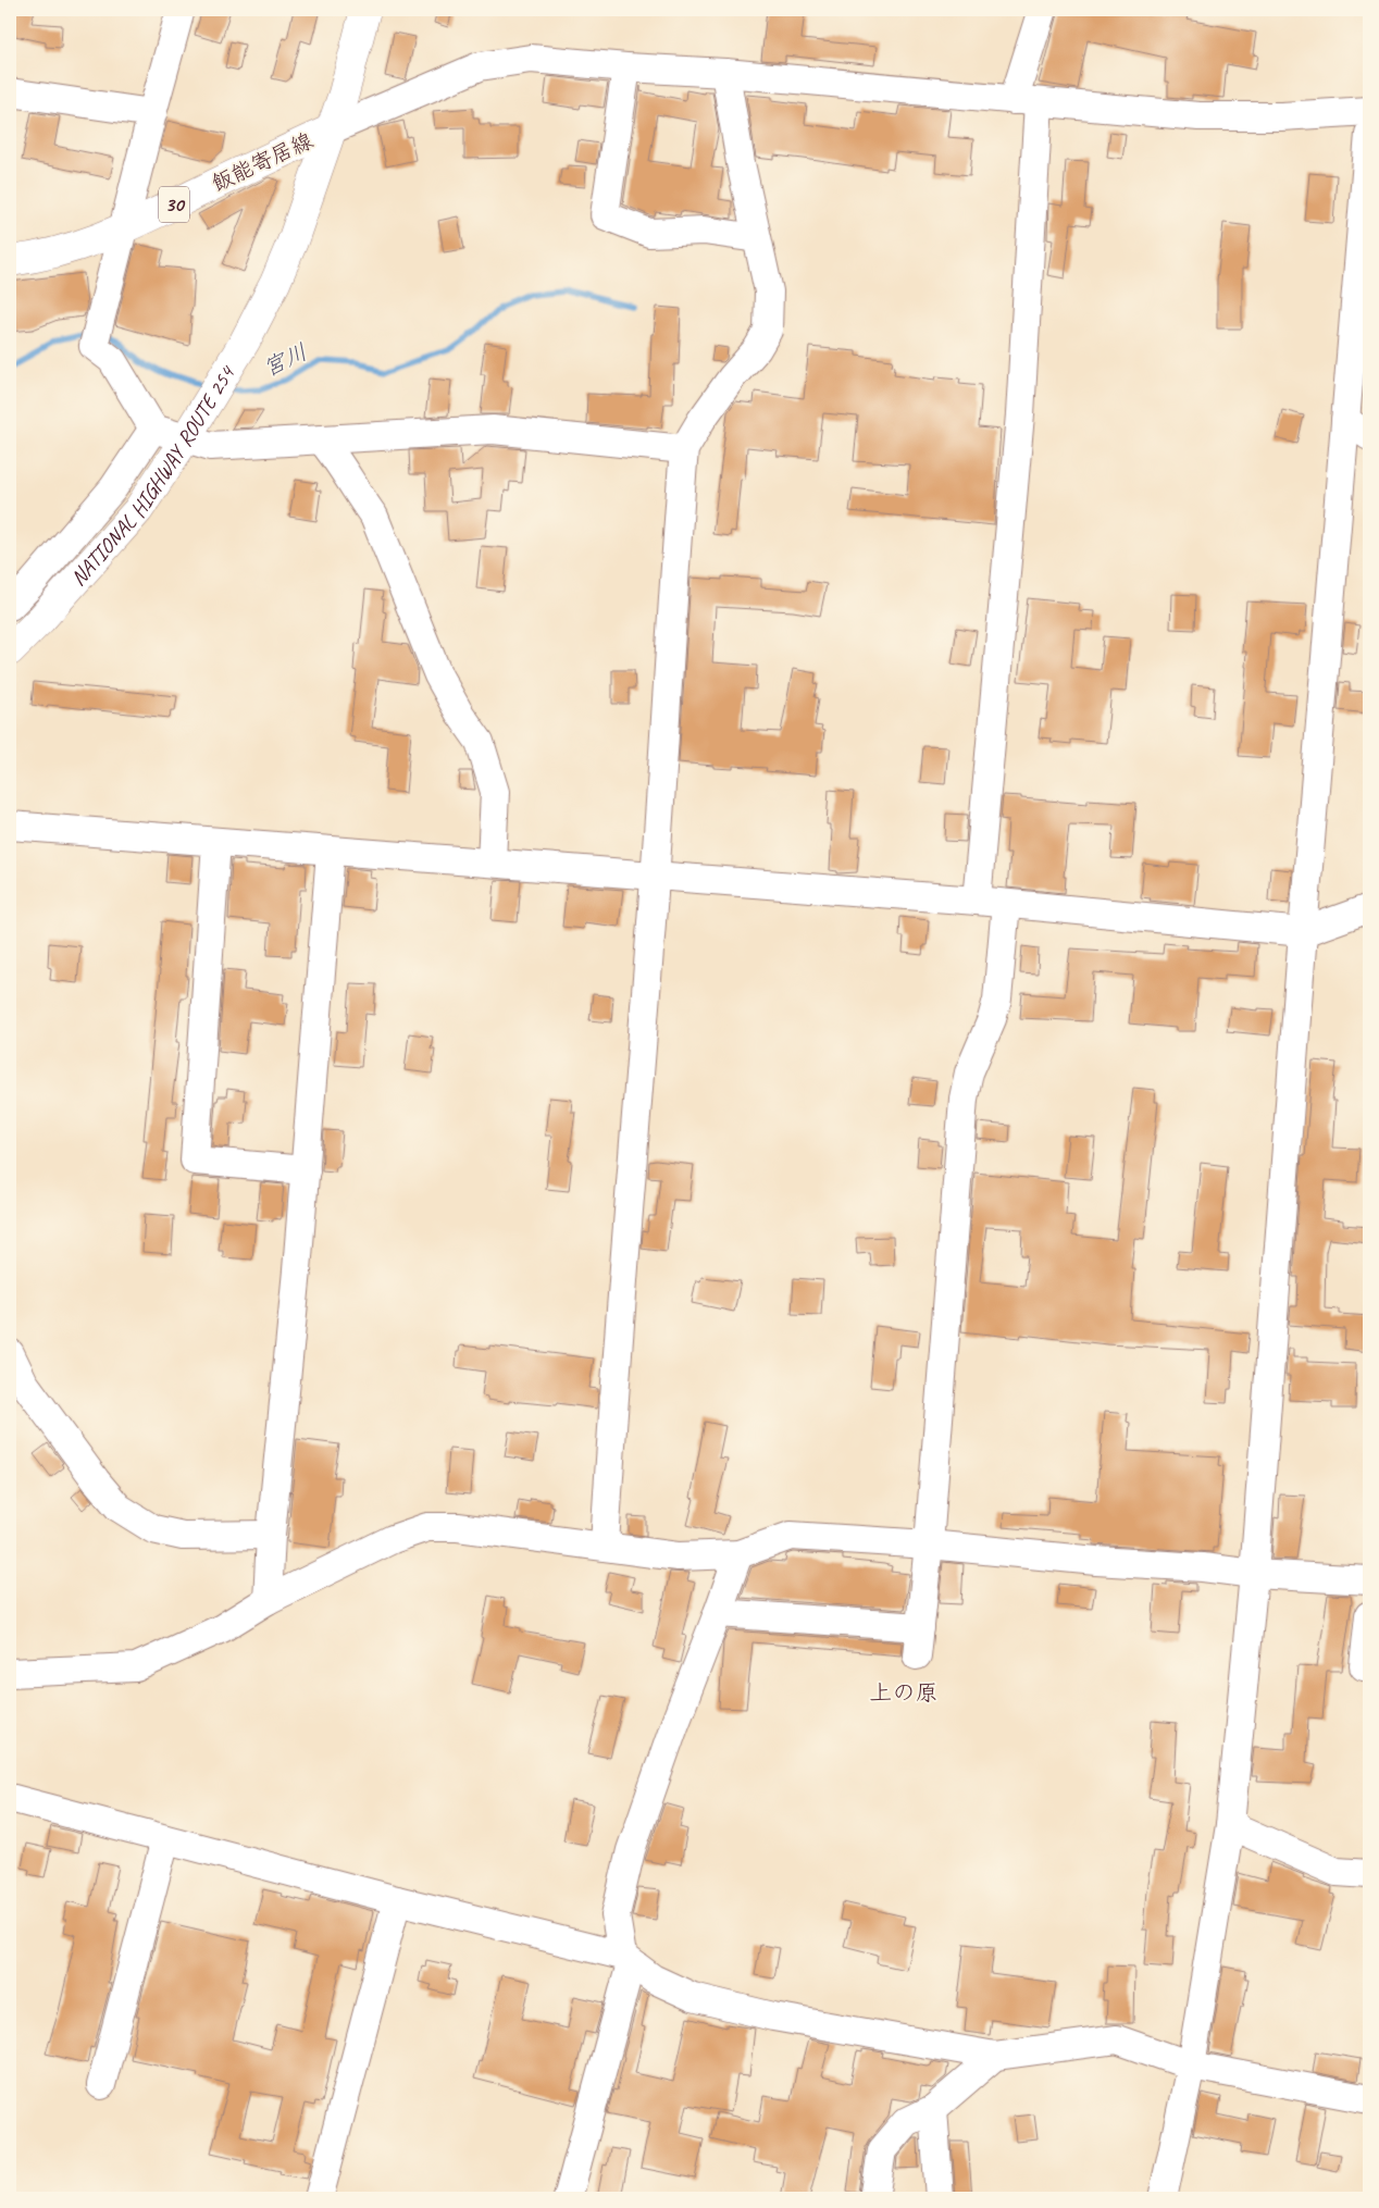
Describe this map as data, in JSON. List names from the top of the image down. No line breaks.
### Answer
{"streets":{"main road":["飯能寄居線","30","NATIONAL HIGHWAY ROUTE 254"]},"crossings":[["飯能寄居線","NATIONAL HIGHWAY ROUTE 254"]],"districts":["上の原"],"water":["宮川"]}
